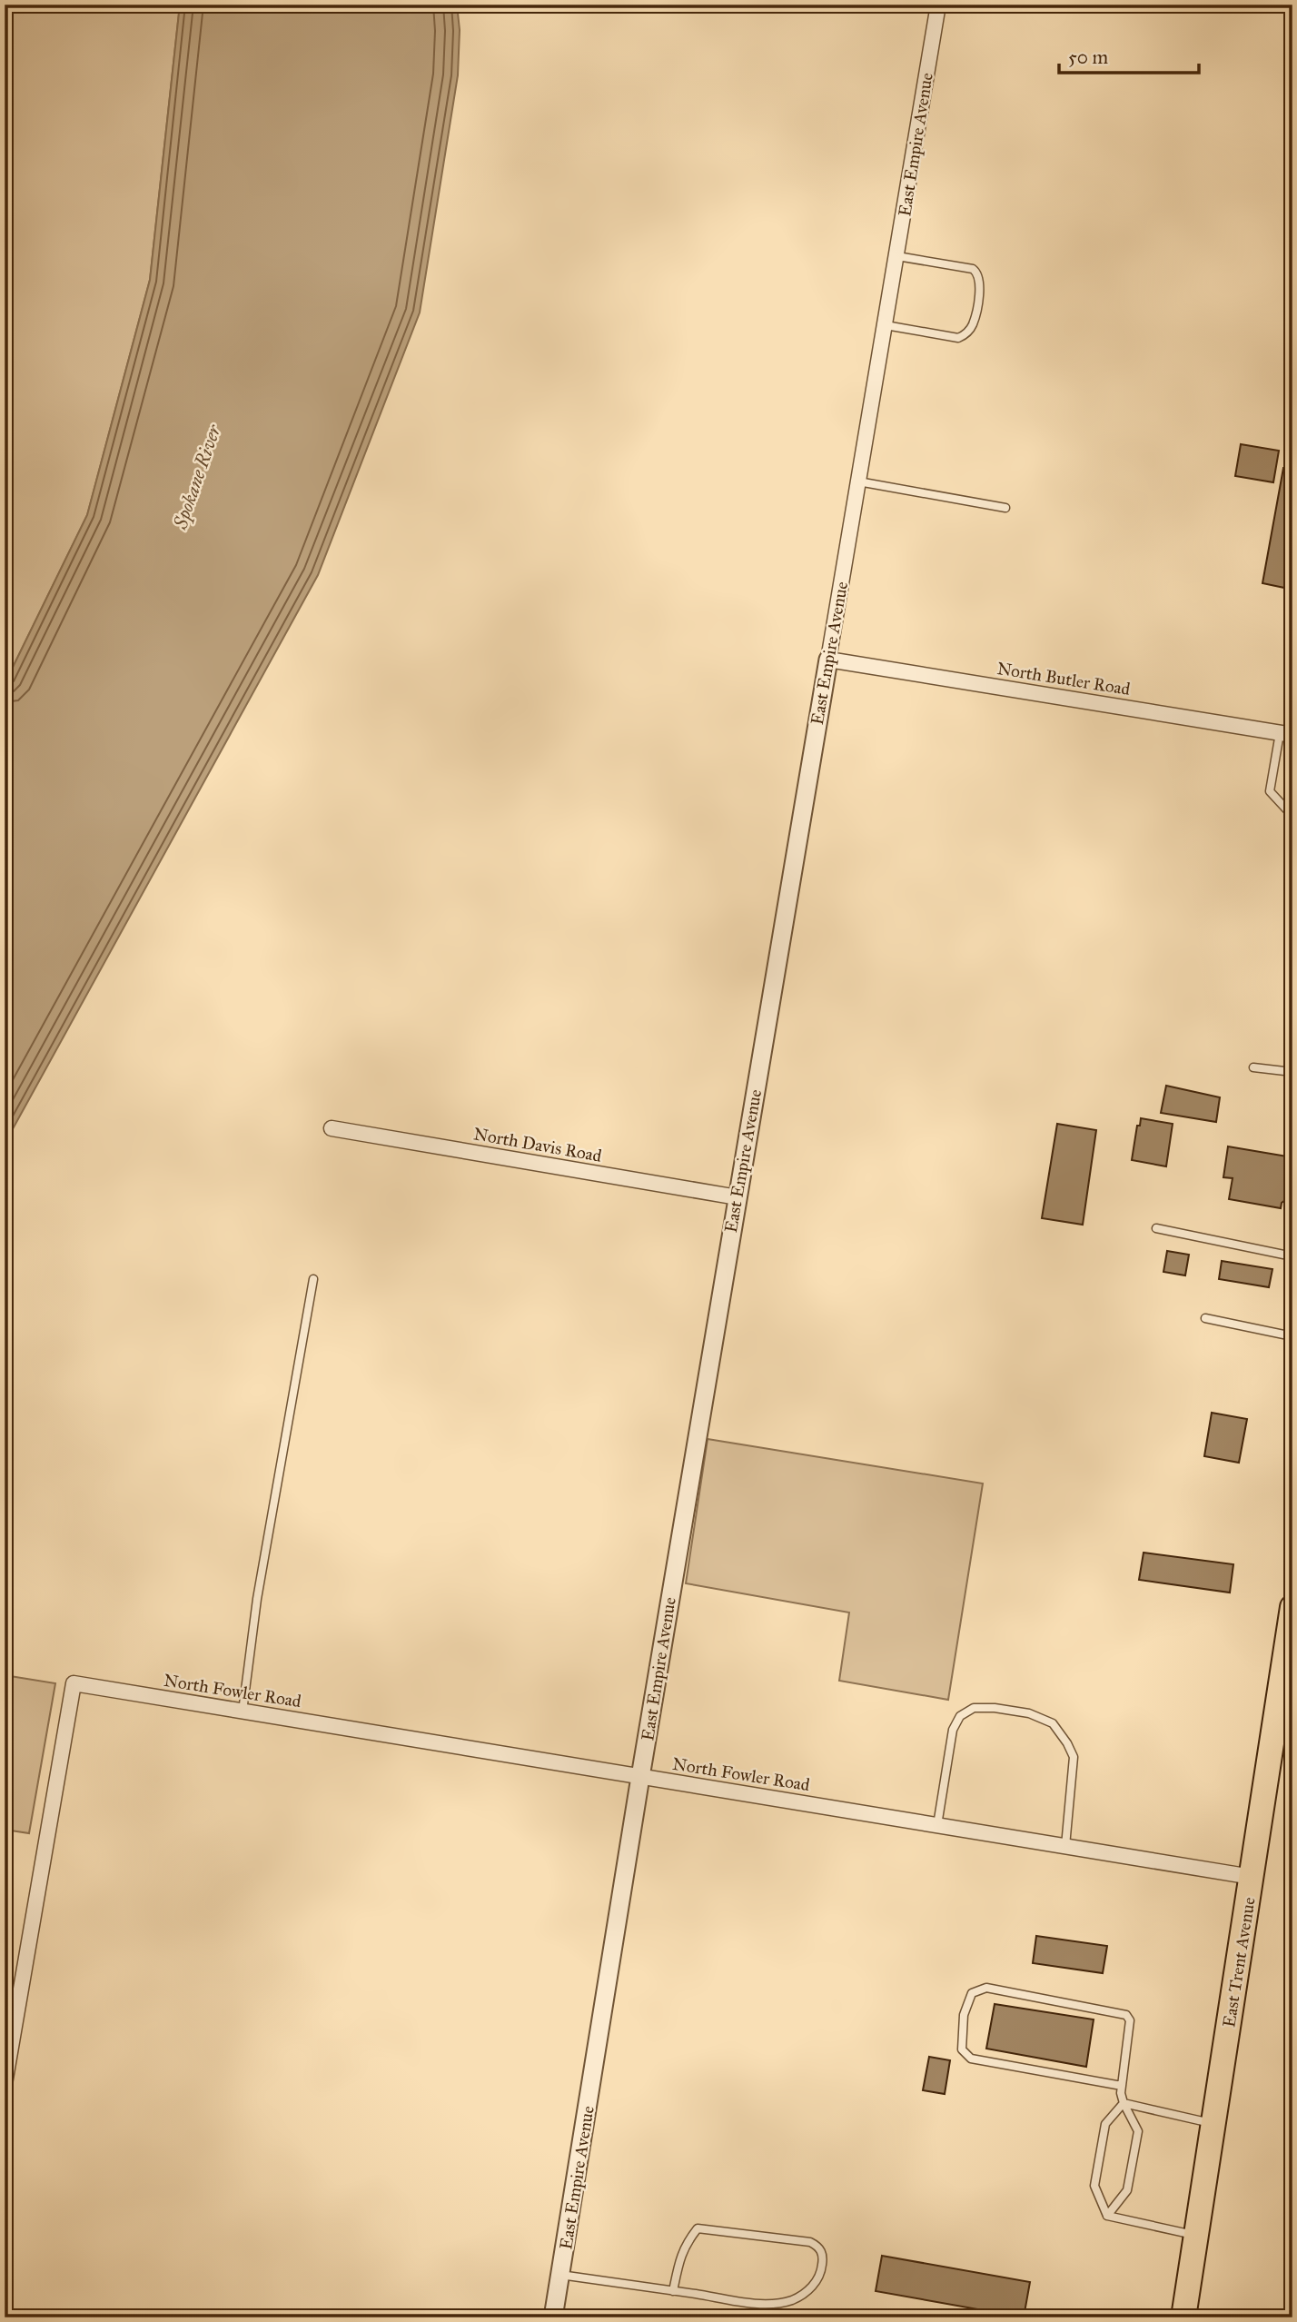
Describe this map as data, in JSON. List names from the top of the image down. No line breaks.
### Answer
{"streets":{"main road":["East Trent Avenue"],"street":["East Empire Avenue","North Butler Road","North Davis Road","North Fowler Road"]},"crossings":[["East Empire Avenue","North Butler Road"],["East Empire Avenue","North Davis Road"],["East Empire Avenue","North Fowler Road"],["North Fowler Road","East Trent Avenue"]],"water":["Spokane River"],"scale_bar":"50 m"}
